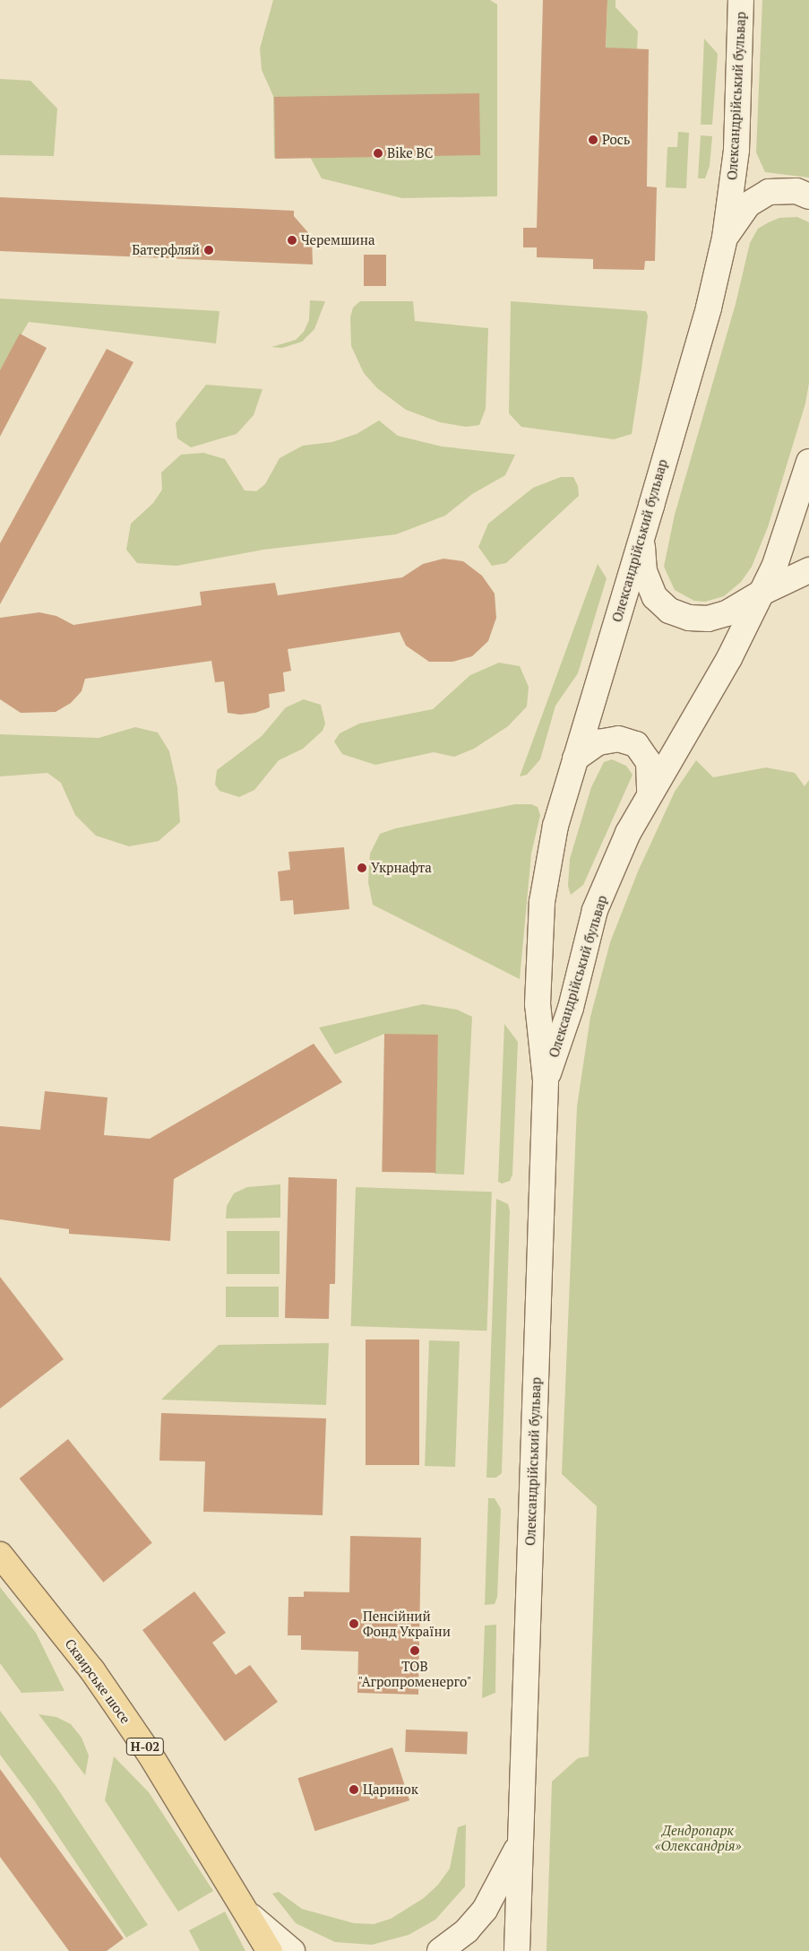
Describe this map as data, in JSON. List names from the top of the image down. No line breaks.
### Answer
{"streets":{"main road":["Олександрійський бульвар","Сквирське шосе","Н-02"]},"parks":["Дендропарк «Олександрія»"],"places":["Рось","Bike BC","Черемшина","Батерфляй","Укрнафта","Пенсійний Фонд України","ТОВ \"Агропроменерго\"","Царинок"]}
